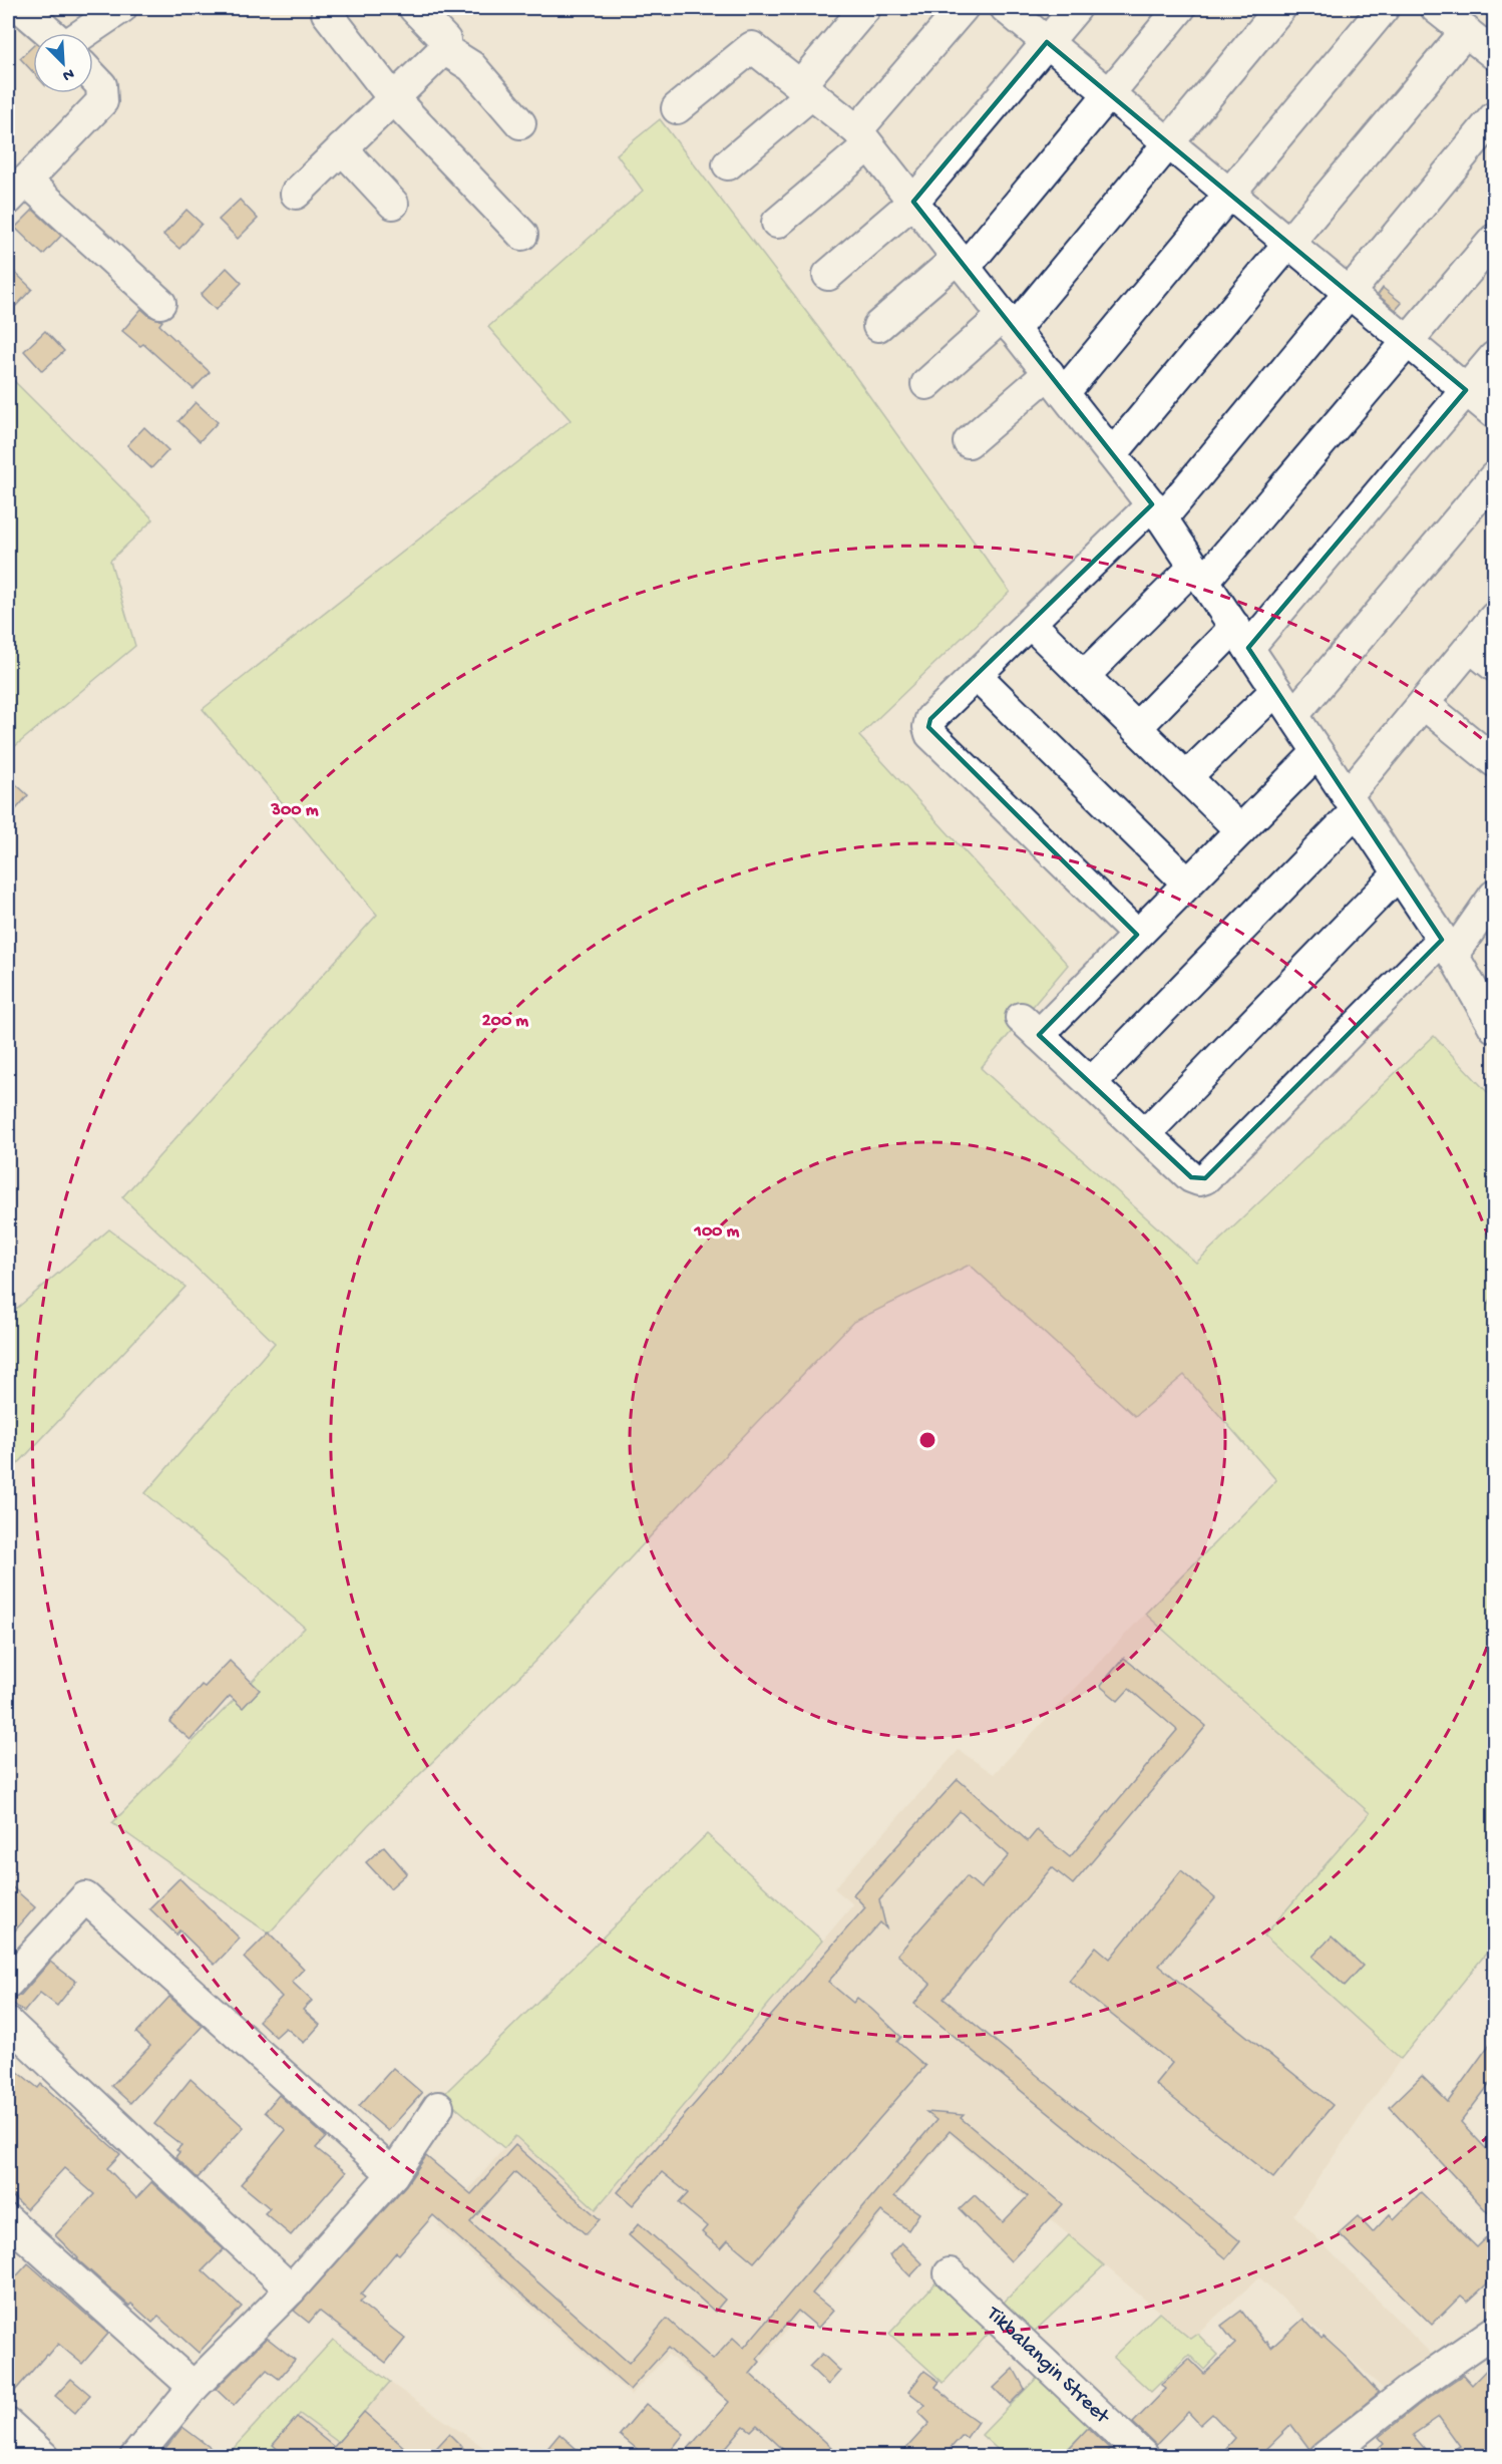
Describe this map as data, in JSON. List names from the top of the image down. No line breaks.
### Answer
{"streets":{"street":["Tikbalangin Street"]},"north":"bottom right","rings":["300 m","200 m","100 m"]}
